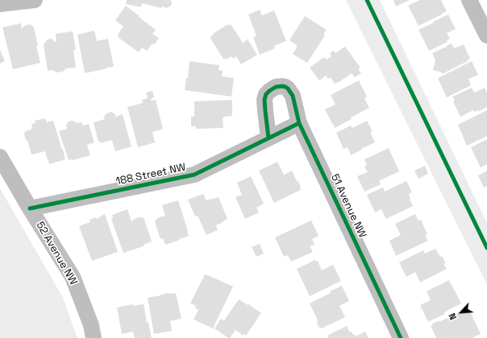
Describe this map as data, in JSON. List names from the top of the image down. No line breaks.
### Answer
{"streets":{"street":["188 Street NW","51 Avenue NW","52 Avenue NW"]},"crossings":[["188 Street NW","51 Avenue NW"],["188 Street NW","52 Avenue NW"]],"north":"bottom left"}
